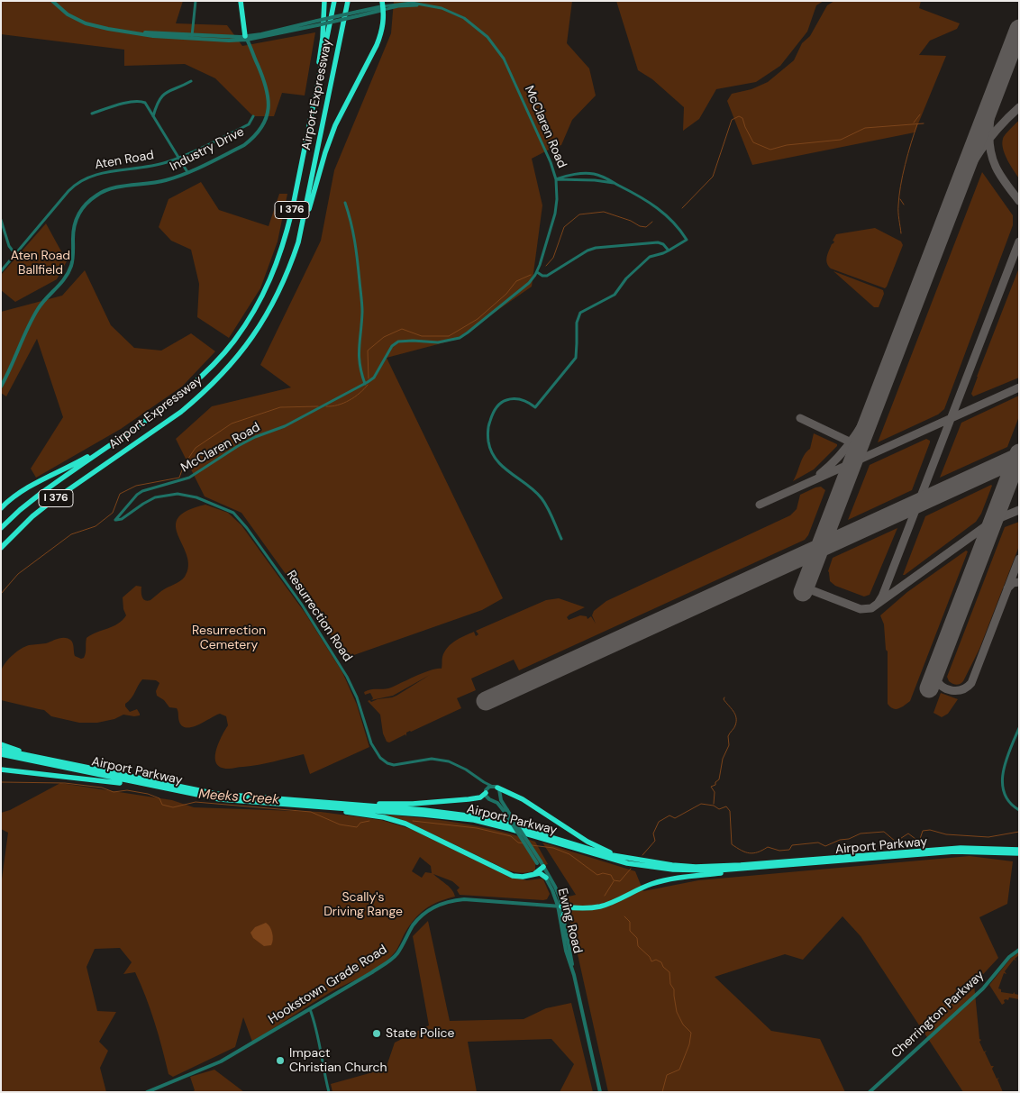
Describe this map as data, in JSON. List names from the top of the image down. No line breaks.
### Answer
{"streets":{"highway":["Airport Expressway","I 376","Airport Parkway"],"street":["McClaren Road","Industry Drive","Aten Road","Resurrection Road","Ewing Road","Hookstown Grade Road","Cherrington Parkway"]},"crossings":[["McClaren Road","Industry Drive"],["McClaren Road","Resurrection Road"],["Ewing Road","Hookstown Grade Road"]],"water":["Meeks Creek"],"parks":["Aten Road Ballfield","Resurrection Cemetery","Scally's Driving Range"],"places":["State Police","Impact Christian Church"]}
